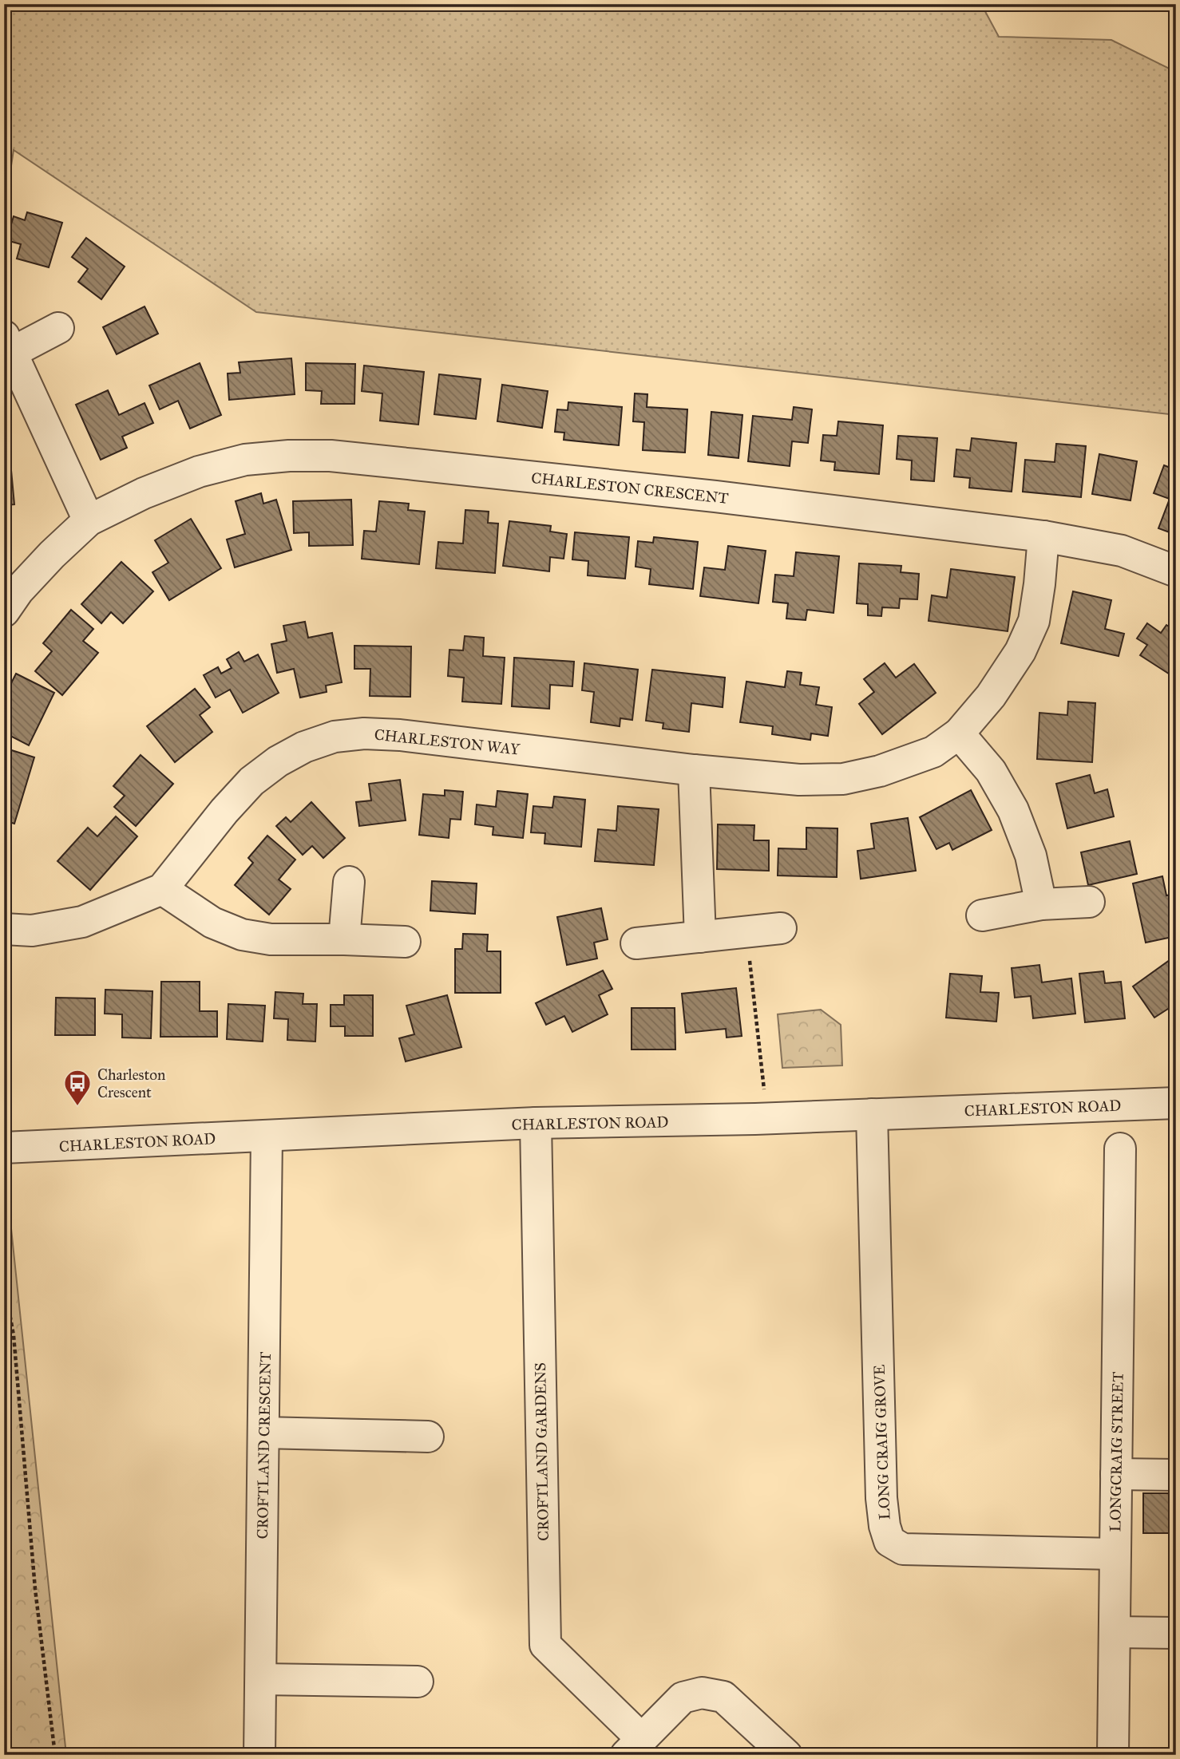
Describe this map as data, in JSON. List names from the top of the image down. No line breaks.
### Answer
{"streets":{"street":["CHARLESTON CRESCENT","CHARLESTON WAY","CHARLESTON ROAD","LONG CRAIG GROVE","CROFTLAND CRESCENT","CROFTLAND GARDENS","LONGCRAIG STREET"]},"crossings":[["CHARLESTON CRESCENT","CHARLESTON WAY"],["CHARLESTON ROAD","LONG CRAIG GROVE"],["CHARLESTON ROAD","CROFTLAND CRESCENT"],["CHARLESTON ROAD","CROFTLAND GARDENS"],["LONG CRAIG GROVE","LONGCRAIG STREET"]],"places":{"bus stop":["Charleston Crescent"]}}
